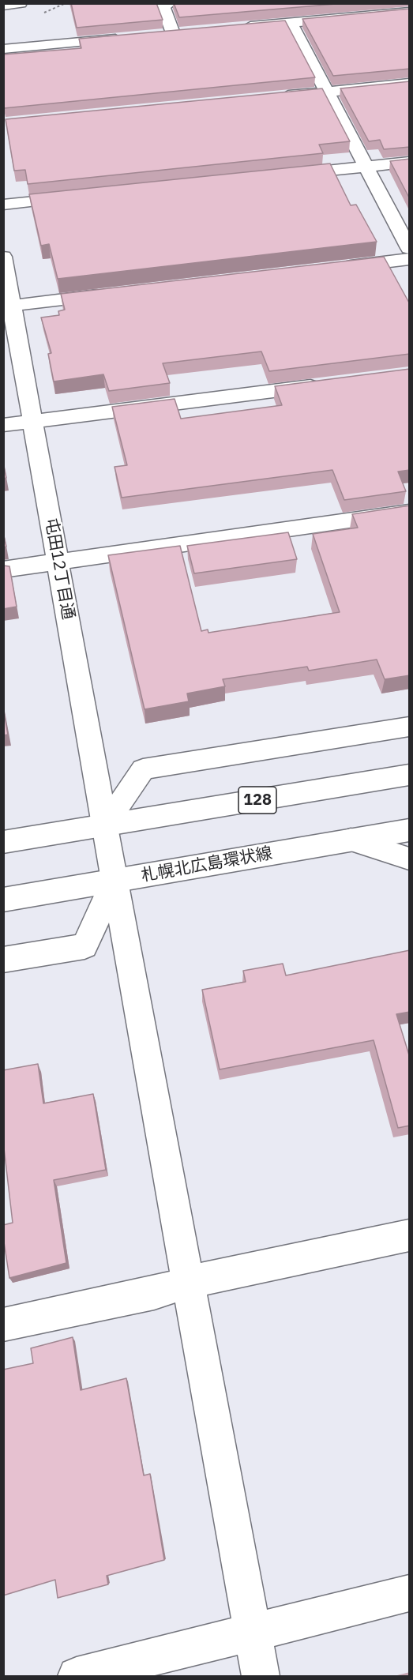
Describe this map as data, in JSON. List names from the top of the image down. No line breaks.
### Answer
{"streets":{"street":["屯田12丁目通","128","札幌北広島環状線"]},"crossings":[["屯田12丁目通","128"],["屯田12丁目通","札幌北広島環状線"]]}
